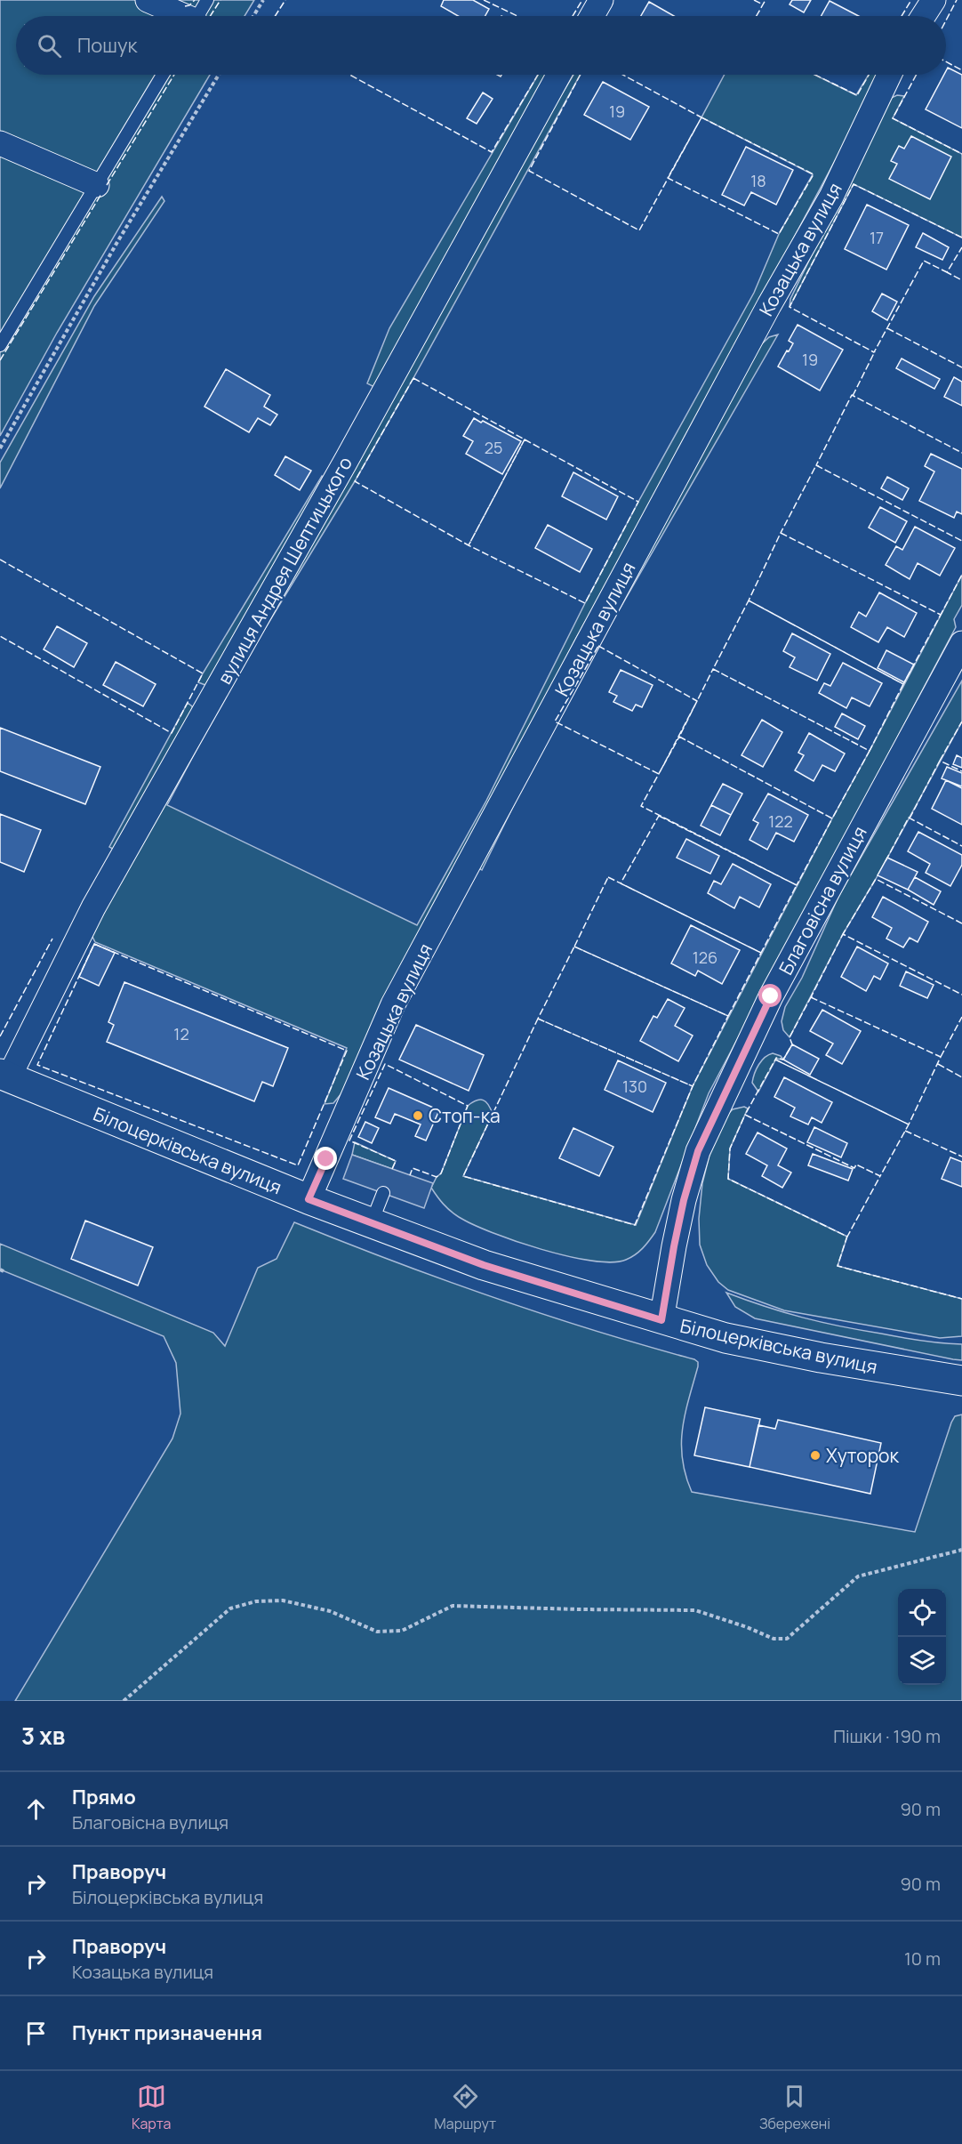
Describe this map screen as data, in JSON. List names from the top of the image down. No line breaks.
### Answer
{"streets":{"main road":["Білоцерківська вулиця"],"street":["Козацька вулиця","вулиця Андрея Шептицького","Благовісна вулиця"]},"crossings":[["Козацька вулиця","Білоцерківська вулиця"],["вулиця Андрея Шептицького","Білоцерківська вулиця"],["Благовісна вулиця","Білоцерківська вулиця"]],"places":["Стоп-ка","Хуторок"],"house_numbers":["19","18","17","19","25","122","126","12","130"],"page":{"search":"Пошук","heading":["3 хв","Пішки · 190 m"],"list":[["Прямо","Благовісна вулиця","90 m"],["Праворуч","Білоцерківська вулиця","90 m"],["Праворуч","Козацька вулиця","10 m"],"Пункт призначення"],"nav":["Карта","Маршрут","Збережені"]}}
